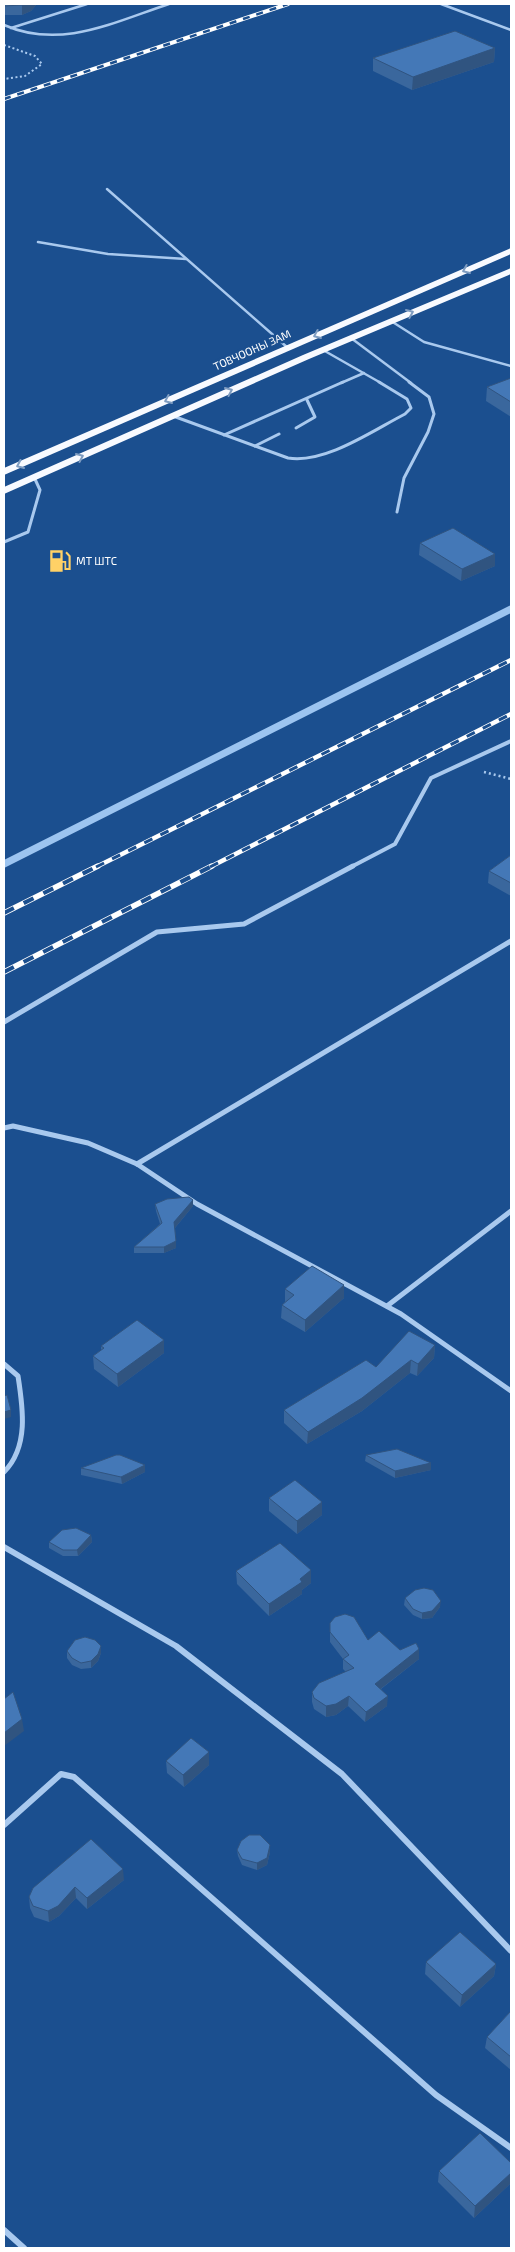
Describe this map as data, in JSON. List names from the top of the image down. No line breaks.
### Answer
{"streets":{"highway":["ТОВЧООНЫ ЗАМ"]},"places":{"fuel station":["MT ШТС"]}}
